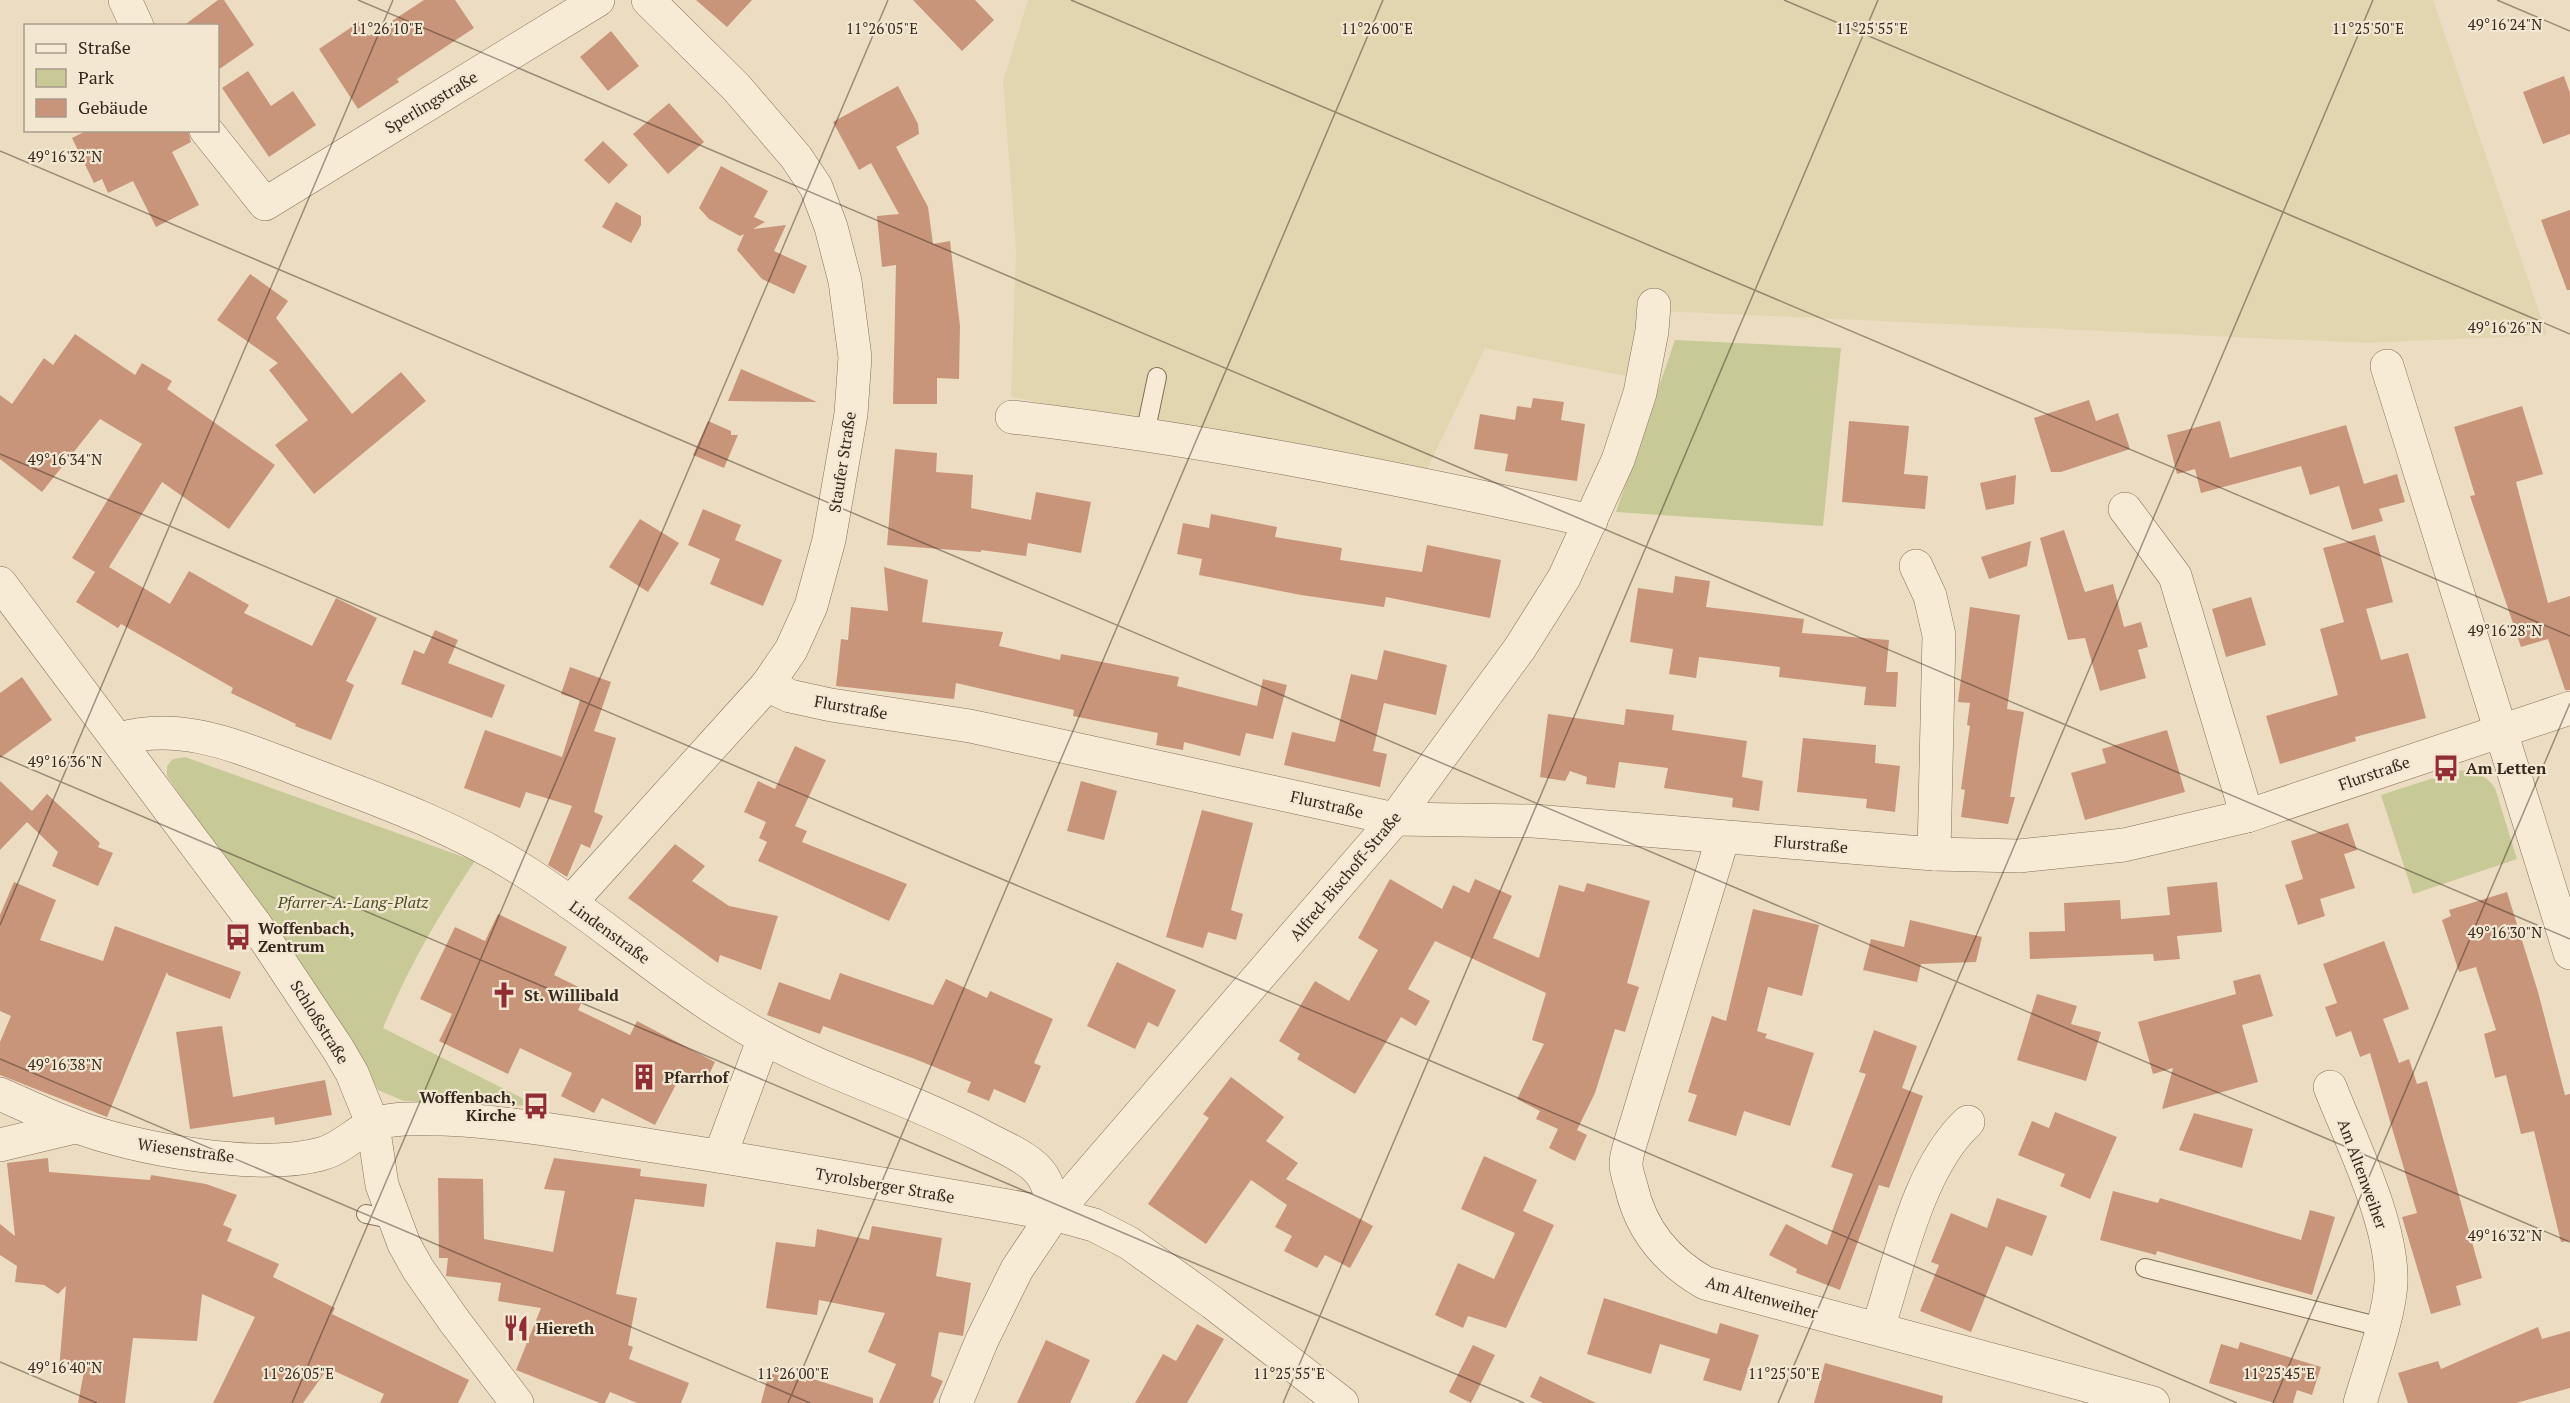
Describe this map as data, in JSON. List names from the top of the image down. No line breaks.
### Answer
{"streets":{"street":["Sperlingstraße","Staufer Straße","Flurstraße","Alfred-Bischoff-Straße","Lindenstraße","Schloßstraße","Wiesenstraße","Am Altenweiher","Tyrolsberger Straße"]},"crossings":[["Staufer Straße","Flurstraße"],["Staufer Straße","Lindenstraße"],["Flurstraße","Alfred-Bischoff-Straße"],["Flurstraße","Am Altenweiher"],["Alfred-Bischoff-Straße","Lindenstraße"],["Alfred-Bischoff-Straße","Tyrolsberger Straße"],["Lindenstraße","Schloßstraße"],["Lindenstraße","Tyrolsberger Straße"],["Schloßstraße","Wiesenstraße"],["Schloßstraße","Tyrolsberger Straße"],["Wiesenstraße","Tyrolsberger Straße"]],"parks":["Pfarrer-A.-Lang-Platz"],"places":{"bus stop":["Am Letten","Woffenbach, Zentrum","Woffenbach, Kirche"],"church":["St. Willibald"],"building":["Pfarrhof"],"restaurant":["Hiereth"]},"legend":["Straße","Park","Gebäude"],"coordinates":["49°16'24\"N","11°26'10\"E","11°26'05\"E","11°26'00\"E","11°25'55\"E","11°25'50\"E","49°16'32\"N","49°16'26\"N","49°16'34\"N","49°16'28\"N","49°16'36\"N","49°16'30\"N","49°16'38\"N","49°16'40\"N","11°25'45\"E"]}
